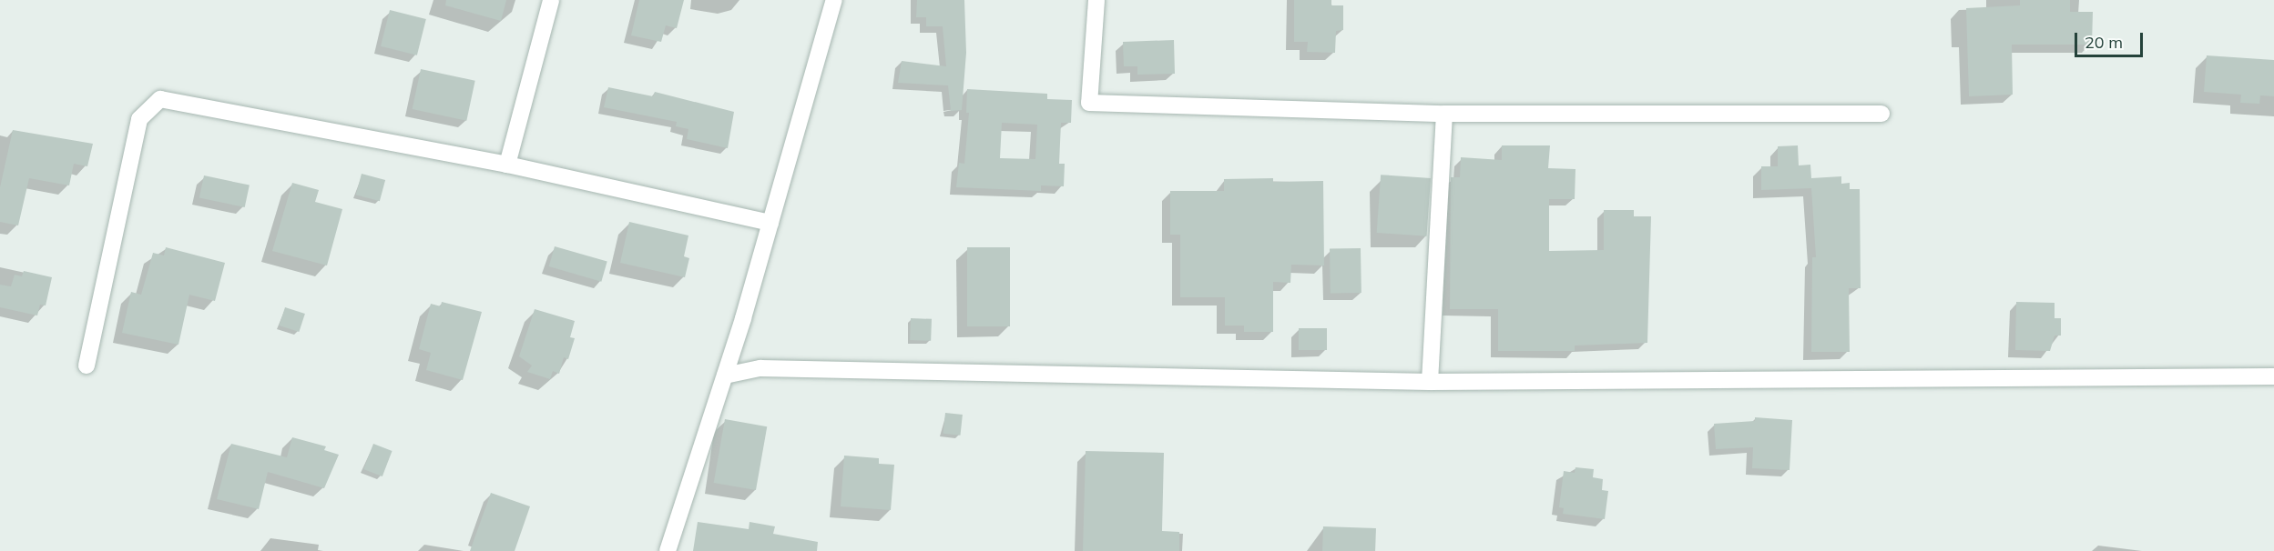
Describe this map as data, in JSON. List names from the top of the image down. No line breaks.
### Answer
{"scale_bar":"20 m"}
